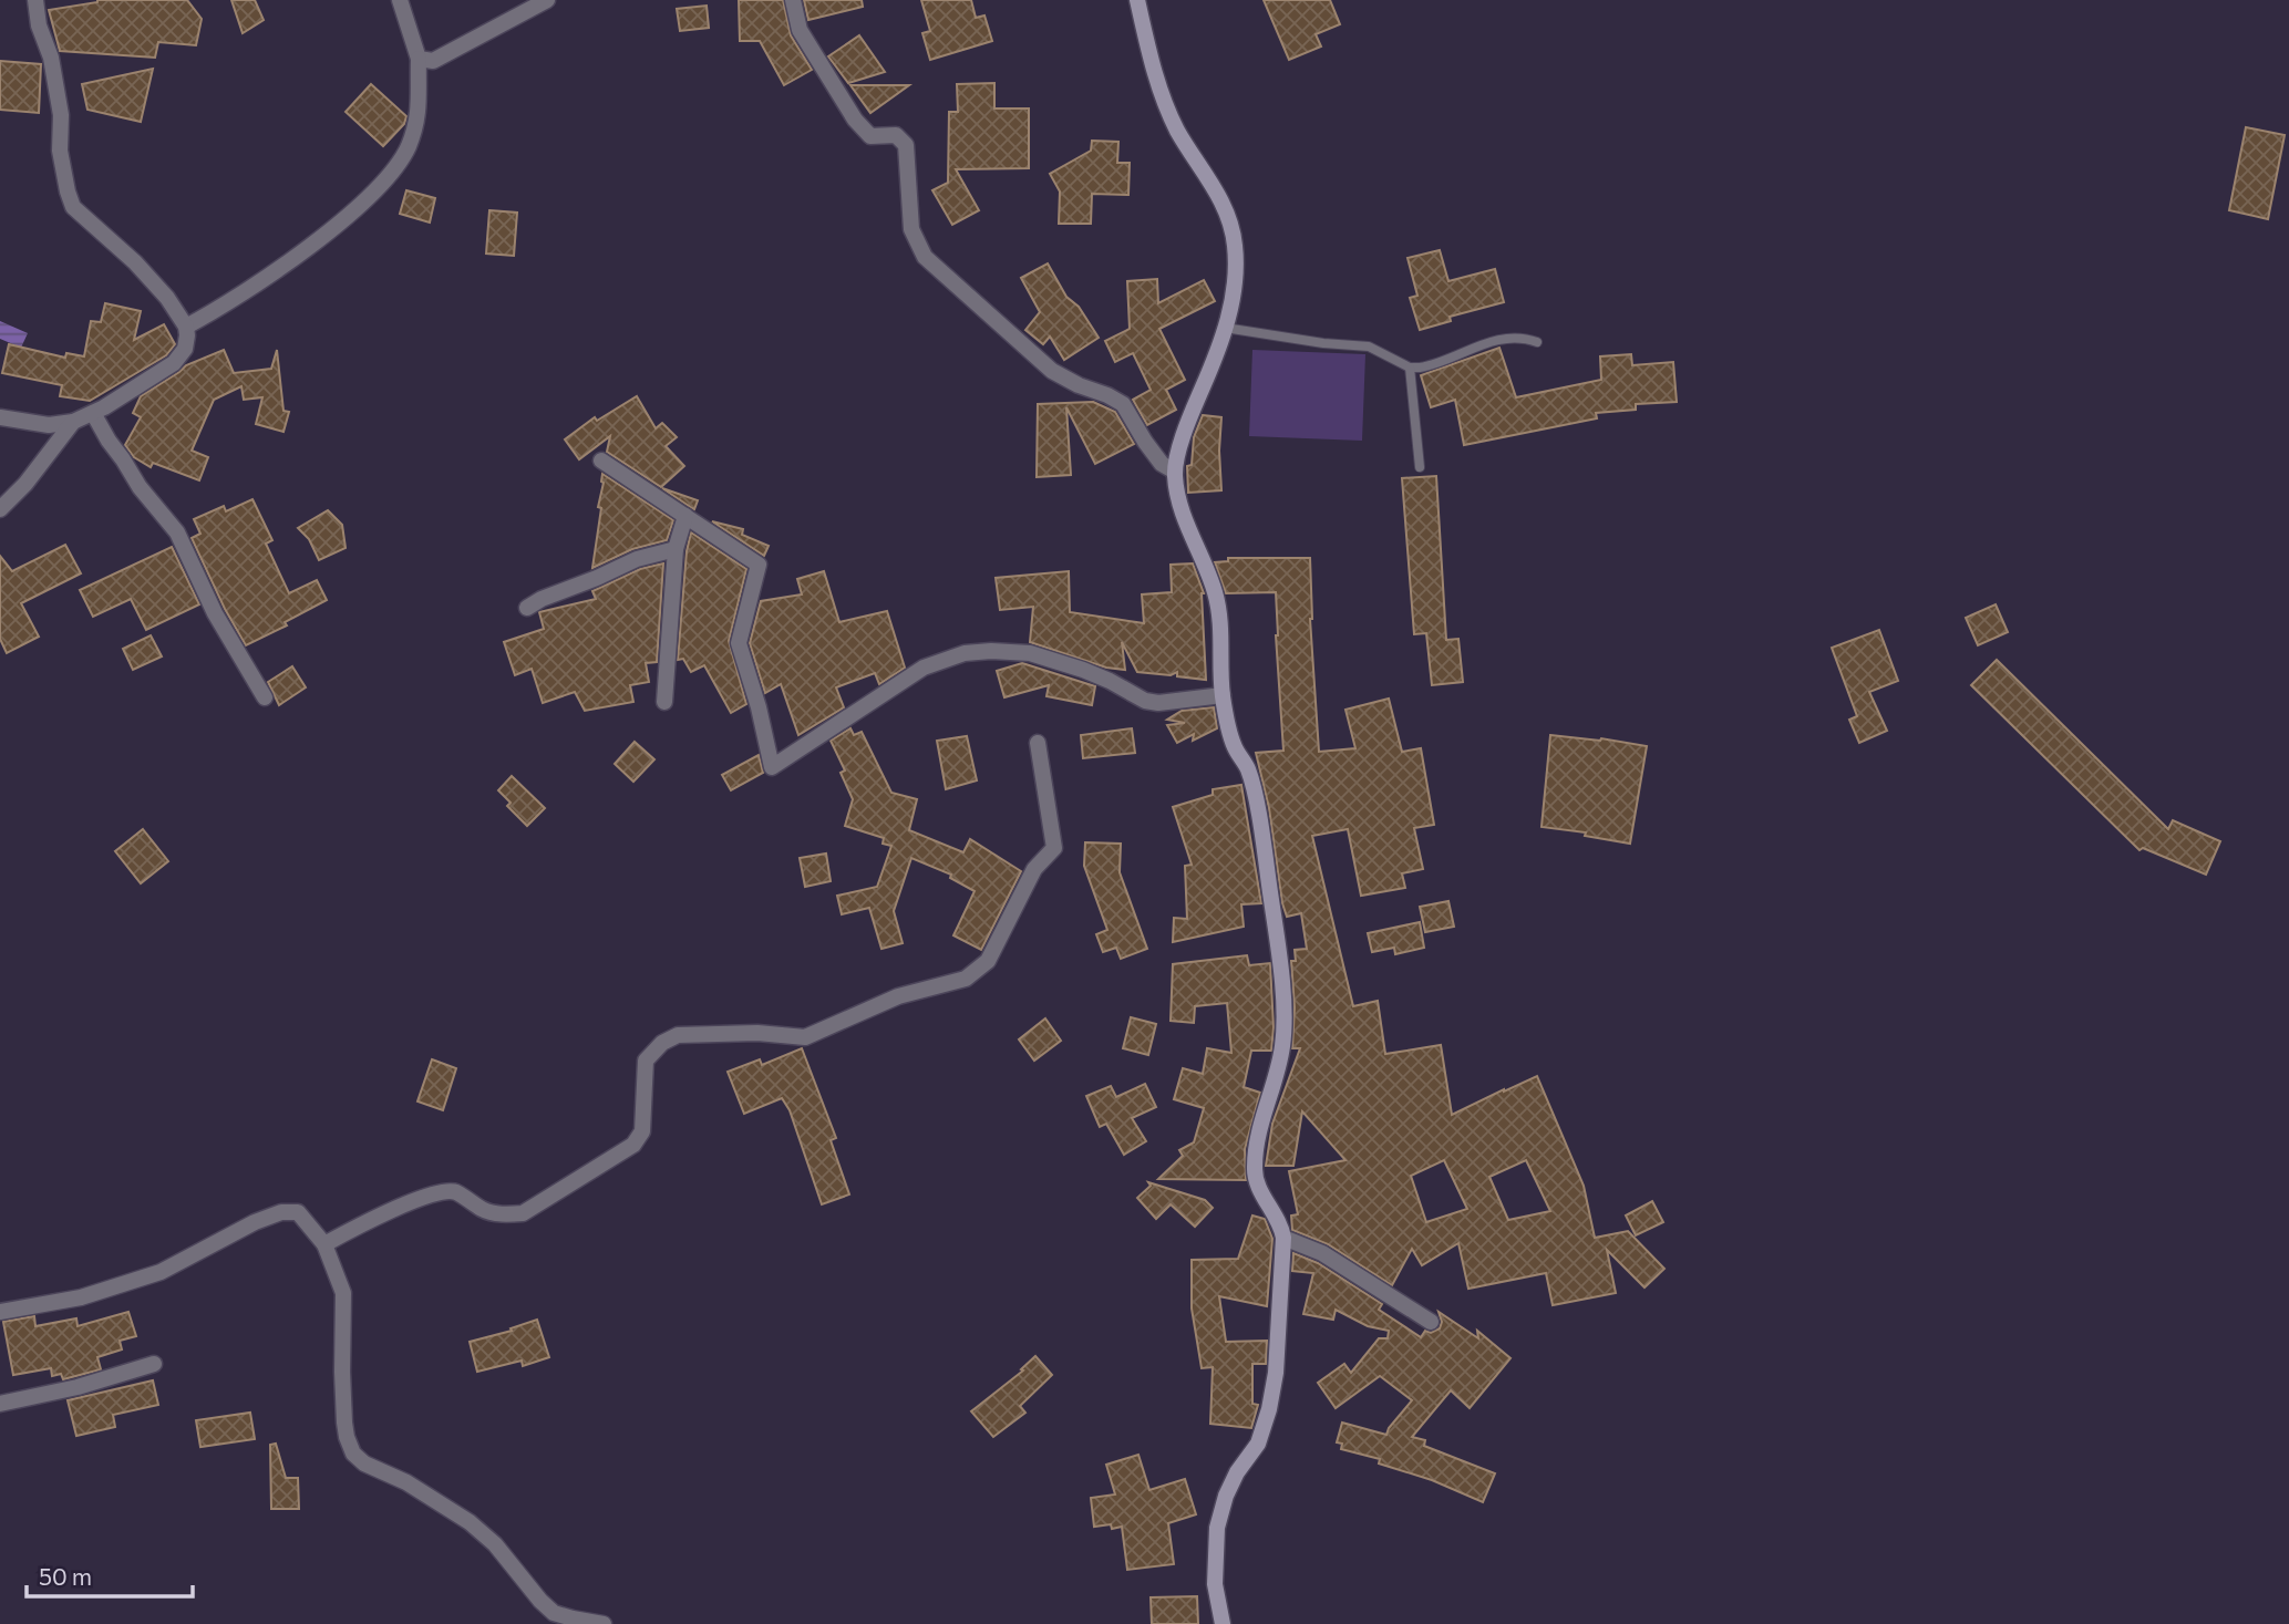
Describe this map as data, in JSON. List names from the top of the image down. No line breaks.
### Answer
{"scale_bar":"50 m"}
